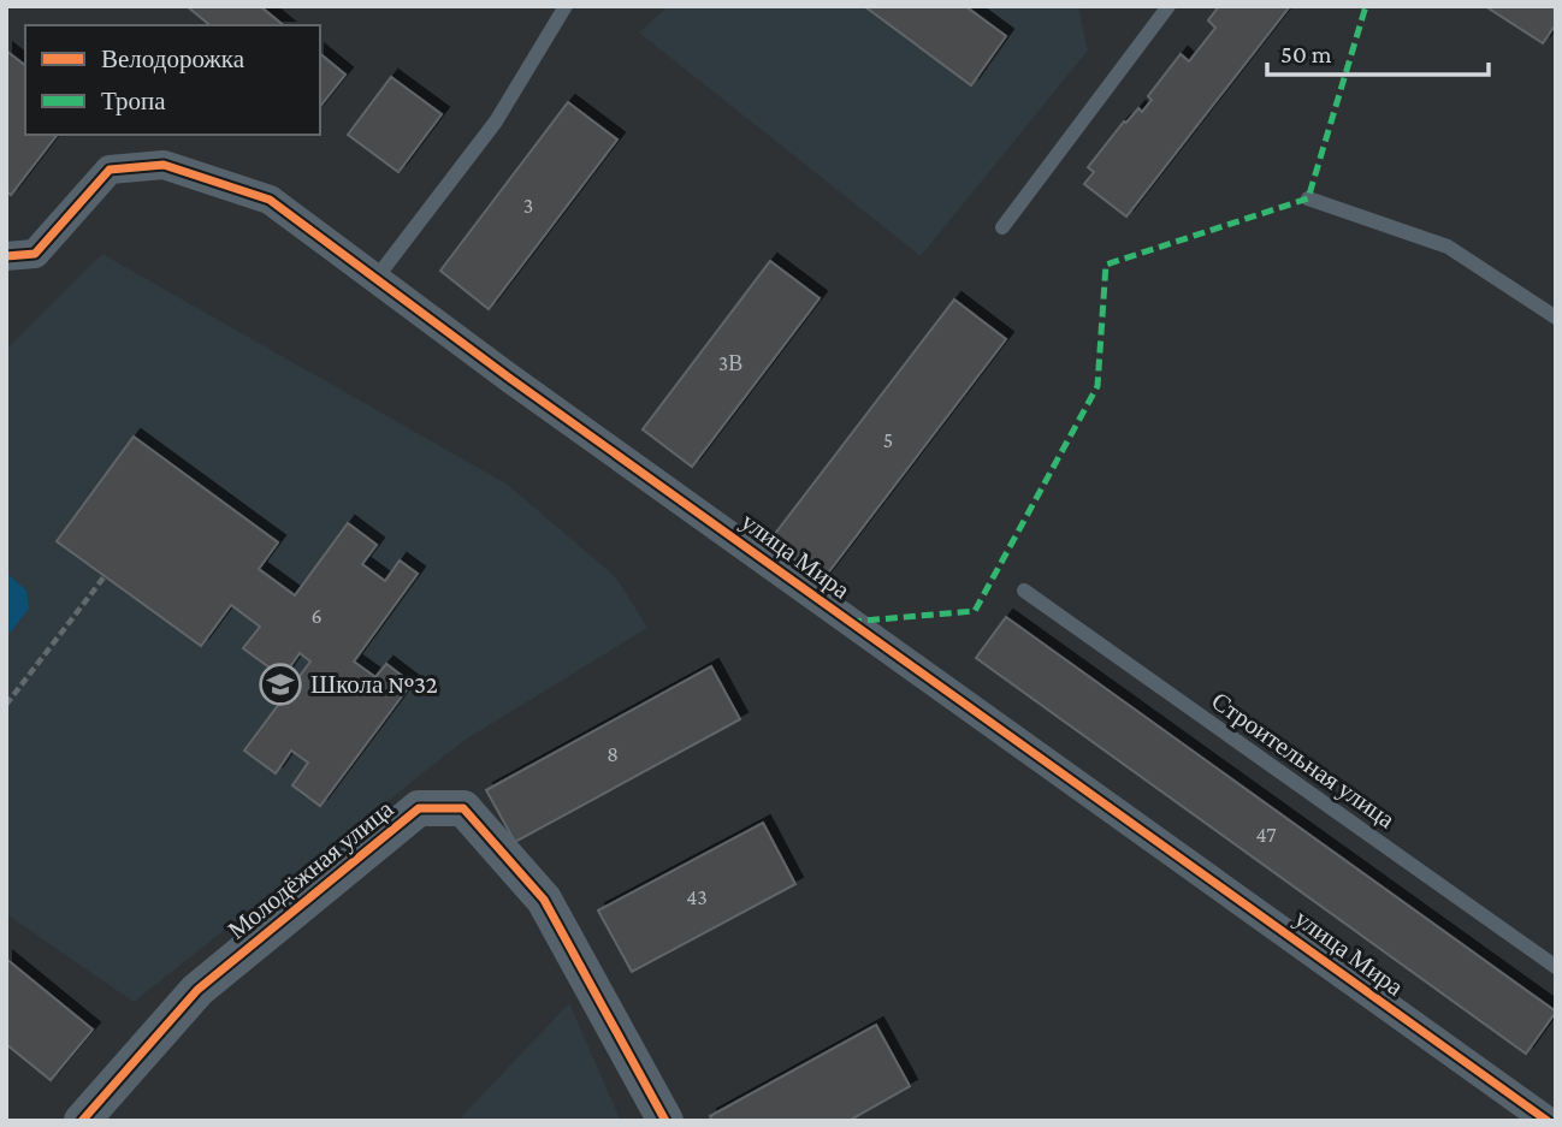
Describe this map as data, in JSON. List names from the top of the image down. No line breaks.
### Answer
{"streets":{"street":["улица Мира","Молодёжная улица"],"lane":["Строительная улица"]},"places":{"school or university":["Школа №32"]},"house_numbers":["3","3В","5","6","8","47","43"],"legend":["Велодорожка","Тропа"],"scale_bar":"50 m"}
